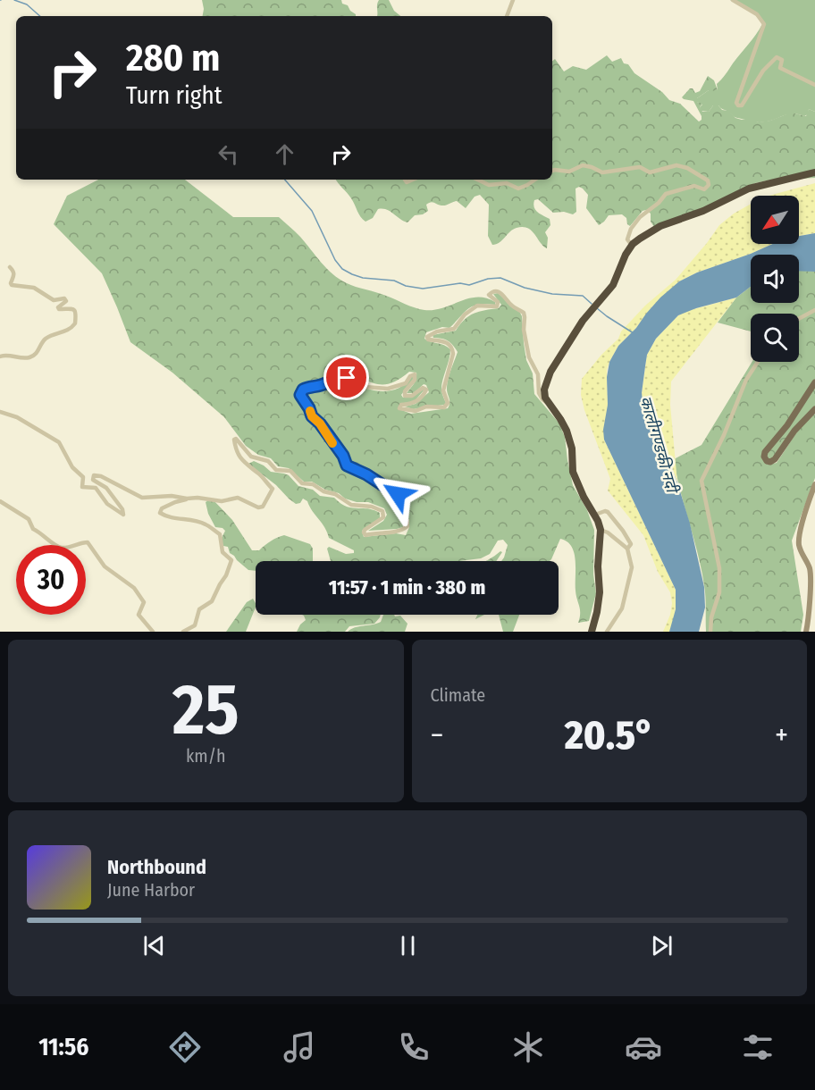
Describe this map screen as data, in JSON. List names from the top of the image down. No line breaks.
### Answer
{"water":["कालीगण्डकी नदी"],"north":"bottom left","page":{"turn":["280 m","Turn right"],"limit":"30","trip":"11:57 · 1 min · 380 m","tile":[["25","km/h"],"Climate"],"heat":["−","20.5°","+"],"song":["Northbound","June Harbor"],"tabs":"11:56"}}
